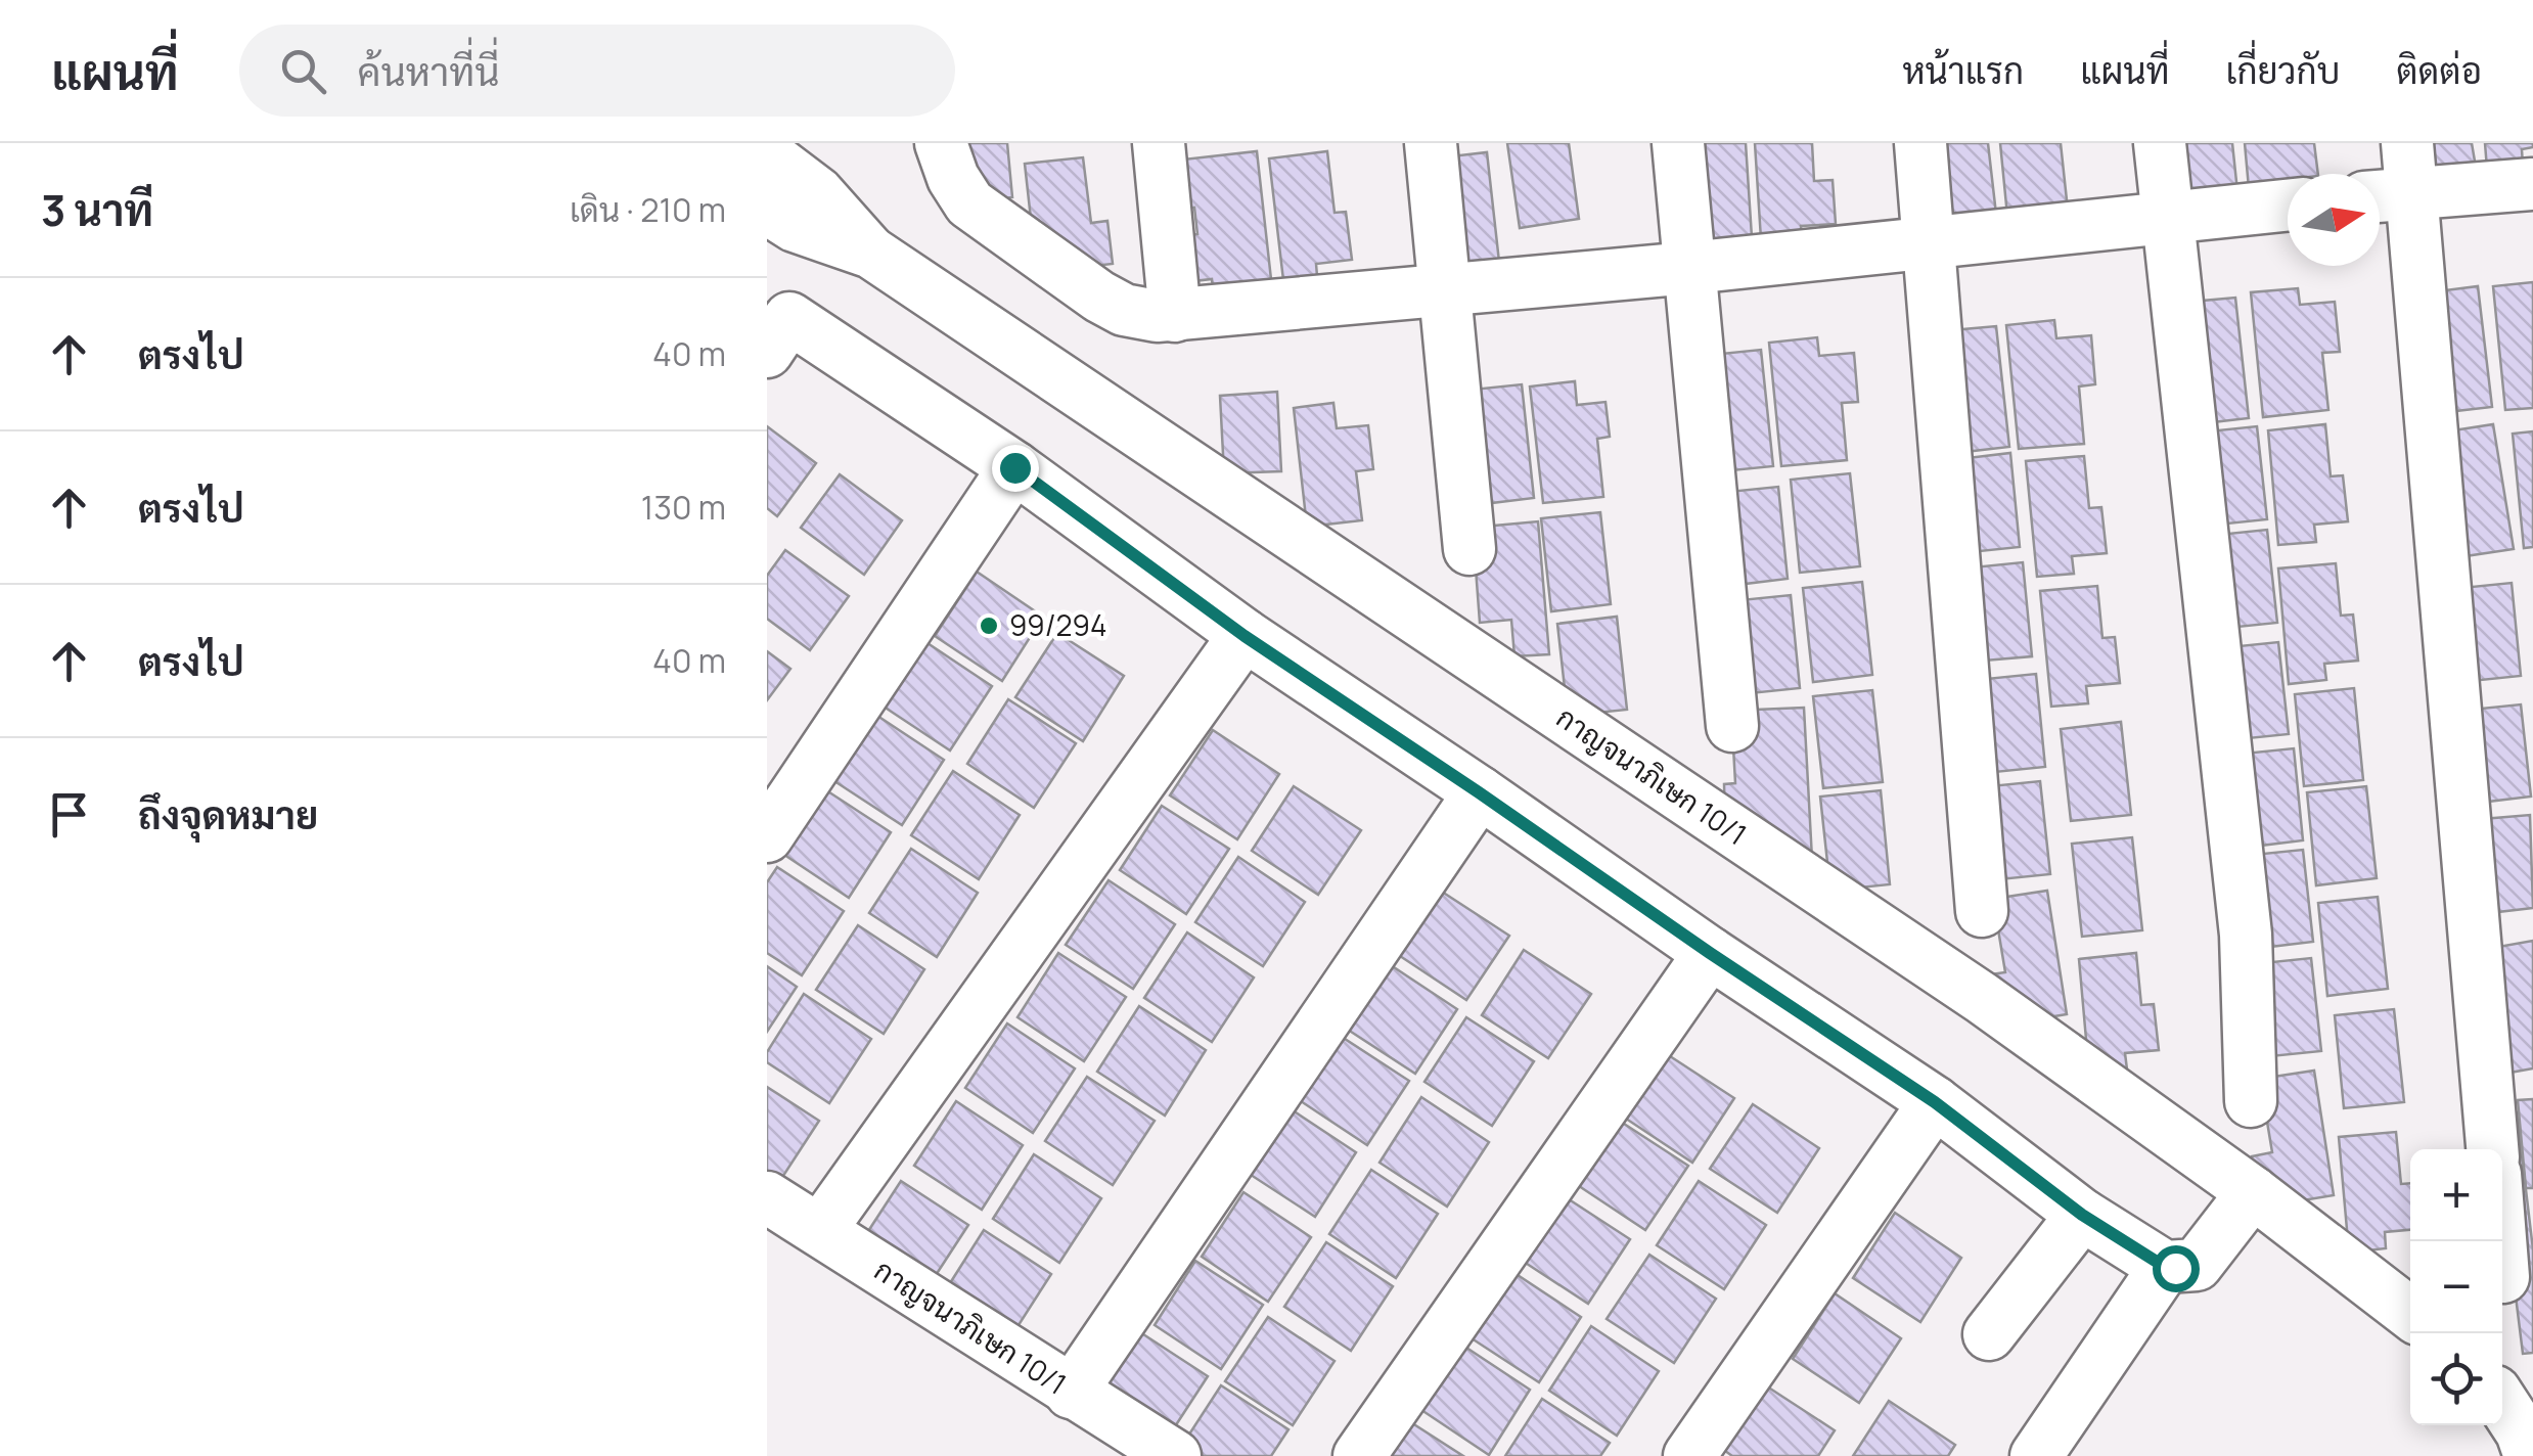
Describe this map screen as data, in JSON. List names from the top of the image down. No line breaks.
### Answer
{"streets":{"street":["กาญจนาภิเษก 10/1"]},"places":["99/294"],"north":"right","page":{"header":"แผนที่","search":"ค้นหาที่นี่","nav":["หน้าแรก","แผนที่","เกี่ยวกับ","ติดต่อ"],"heading":["3 นาที","เดิน · 210 m"],"list":[["ตรงไป","40 m"],["ตรงไป","130 m"],["ตรงไป","40 m"],"ถึงจุดหมาย"],"map_buttons":["+","−"]}}
